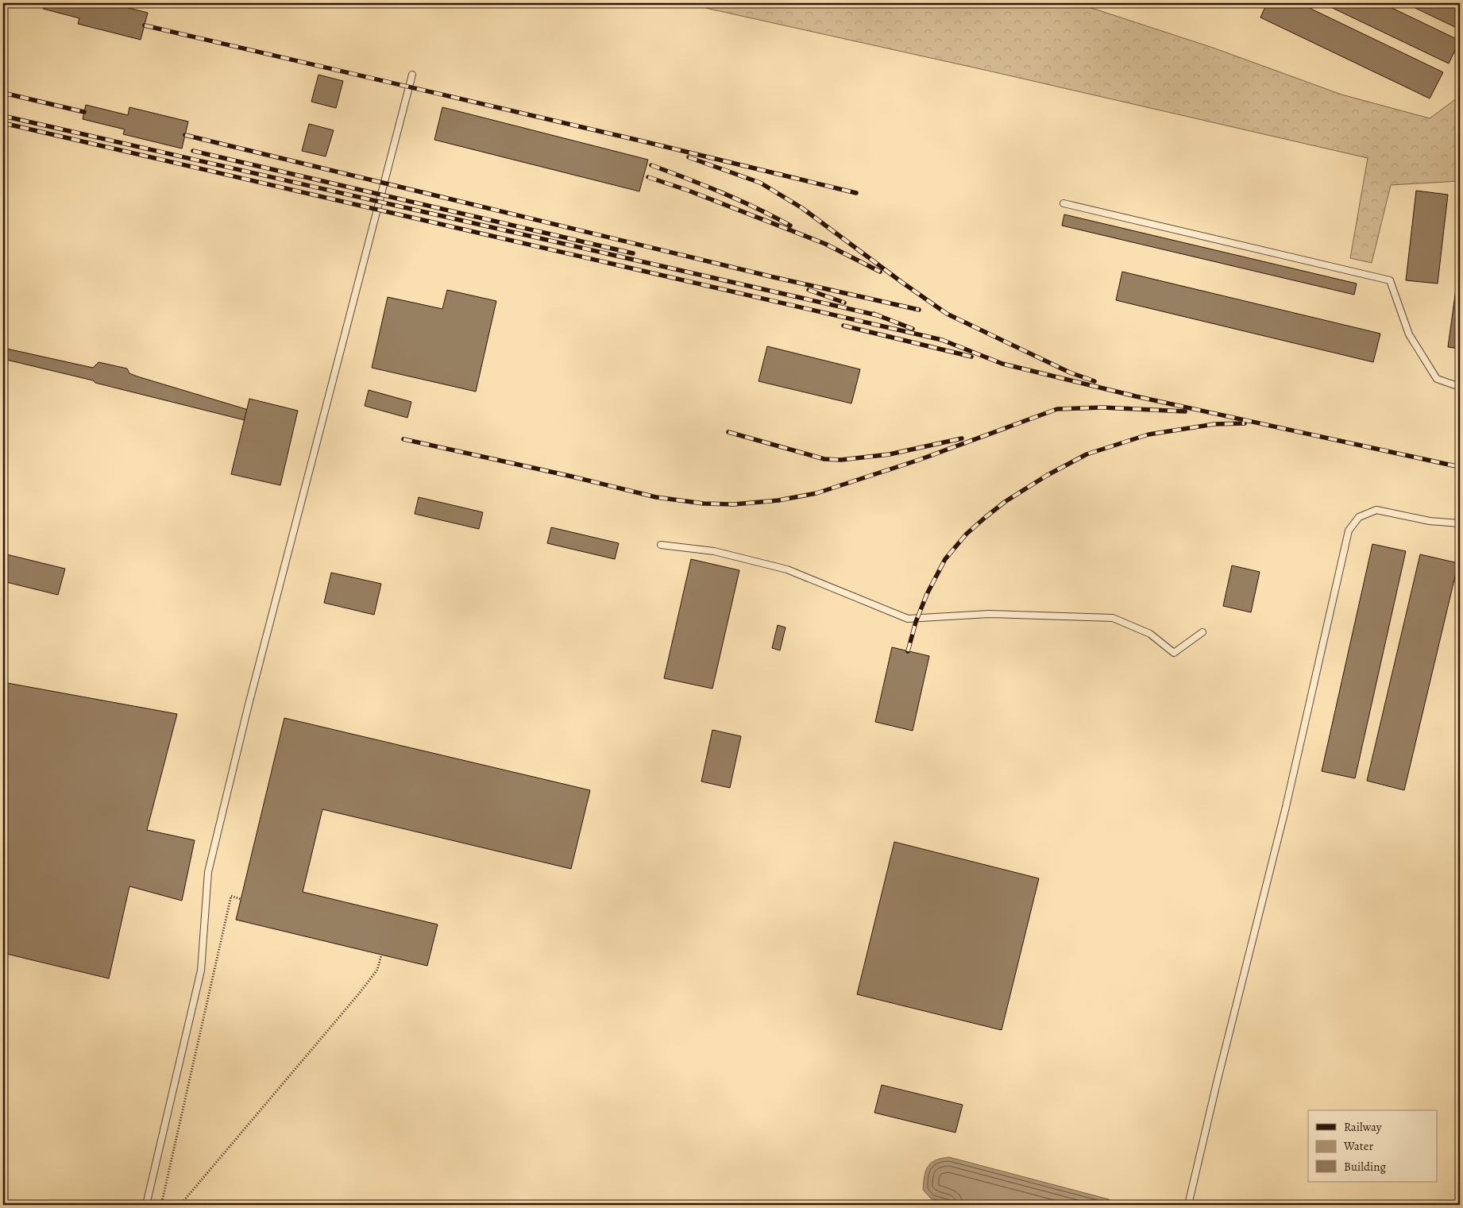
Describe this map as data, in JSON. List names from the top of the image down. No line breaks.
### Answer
{"legend":["Railway","Water","Building"]}
